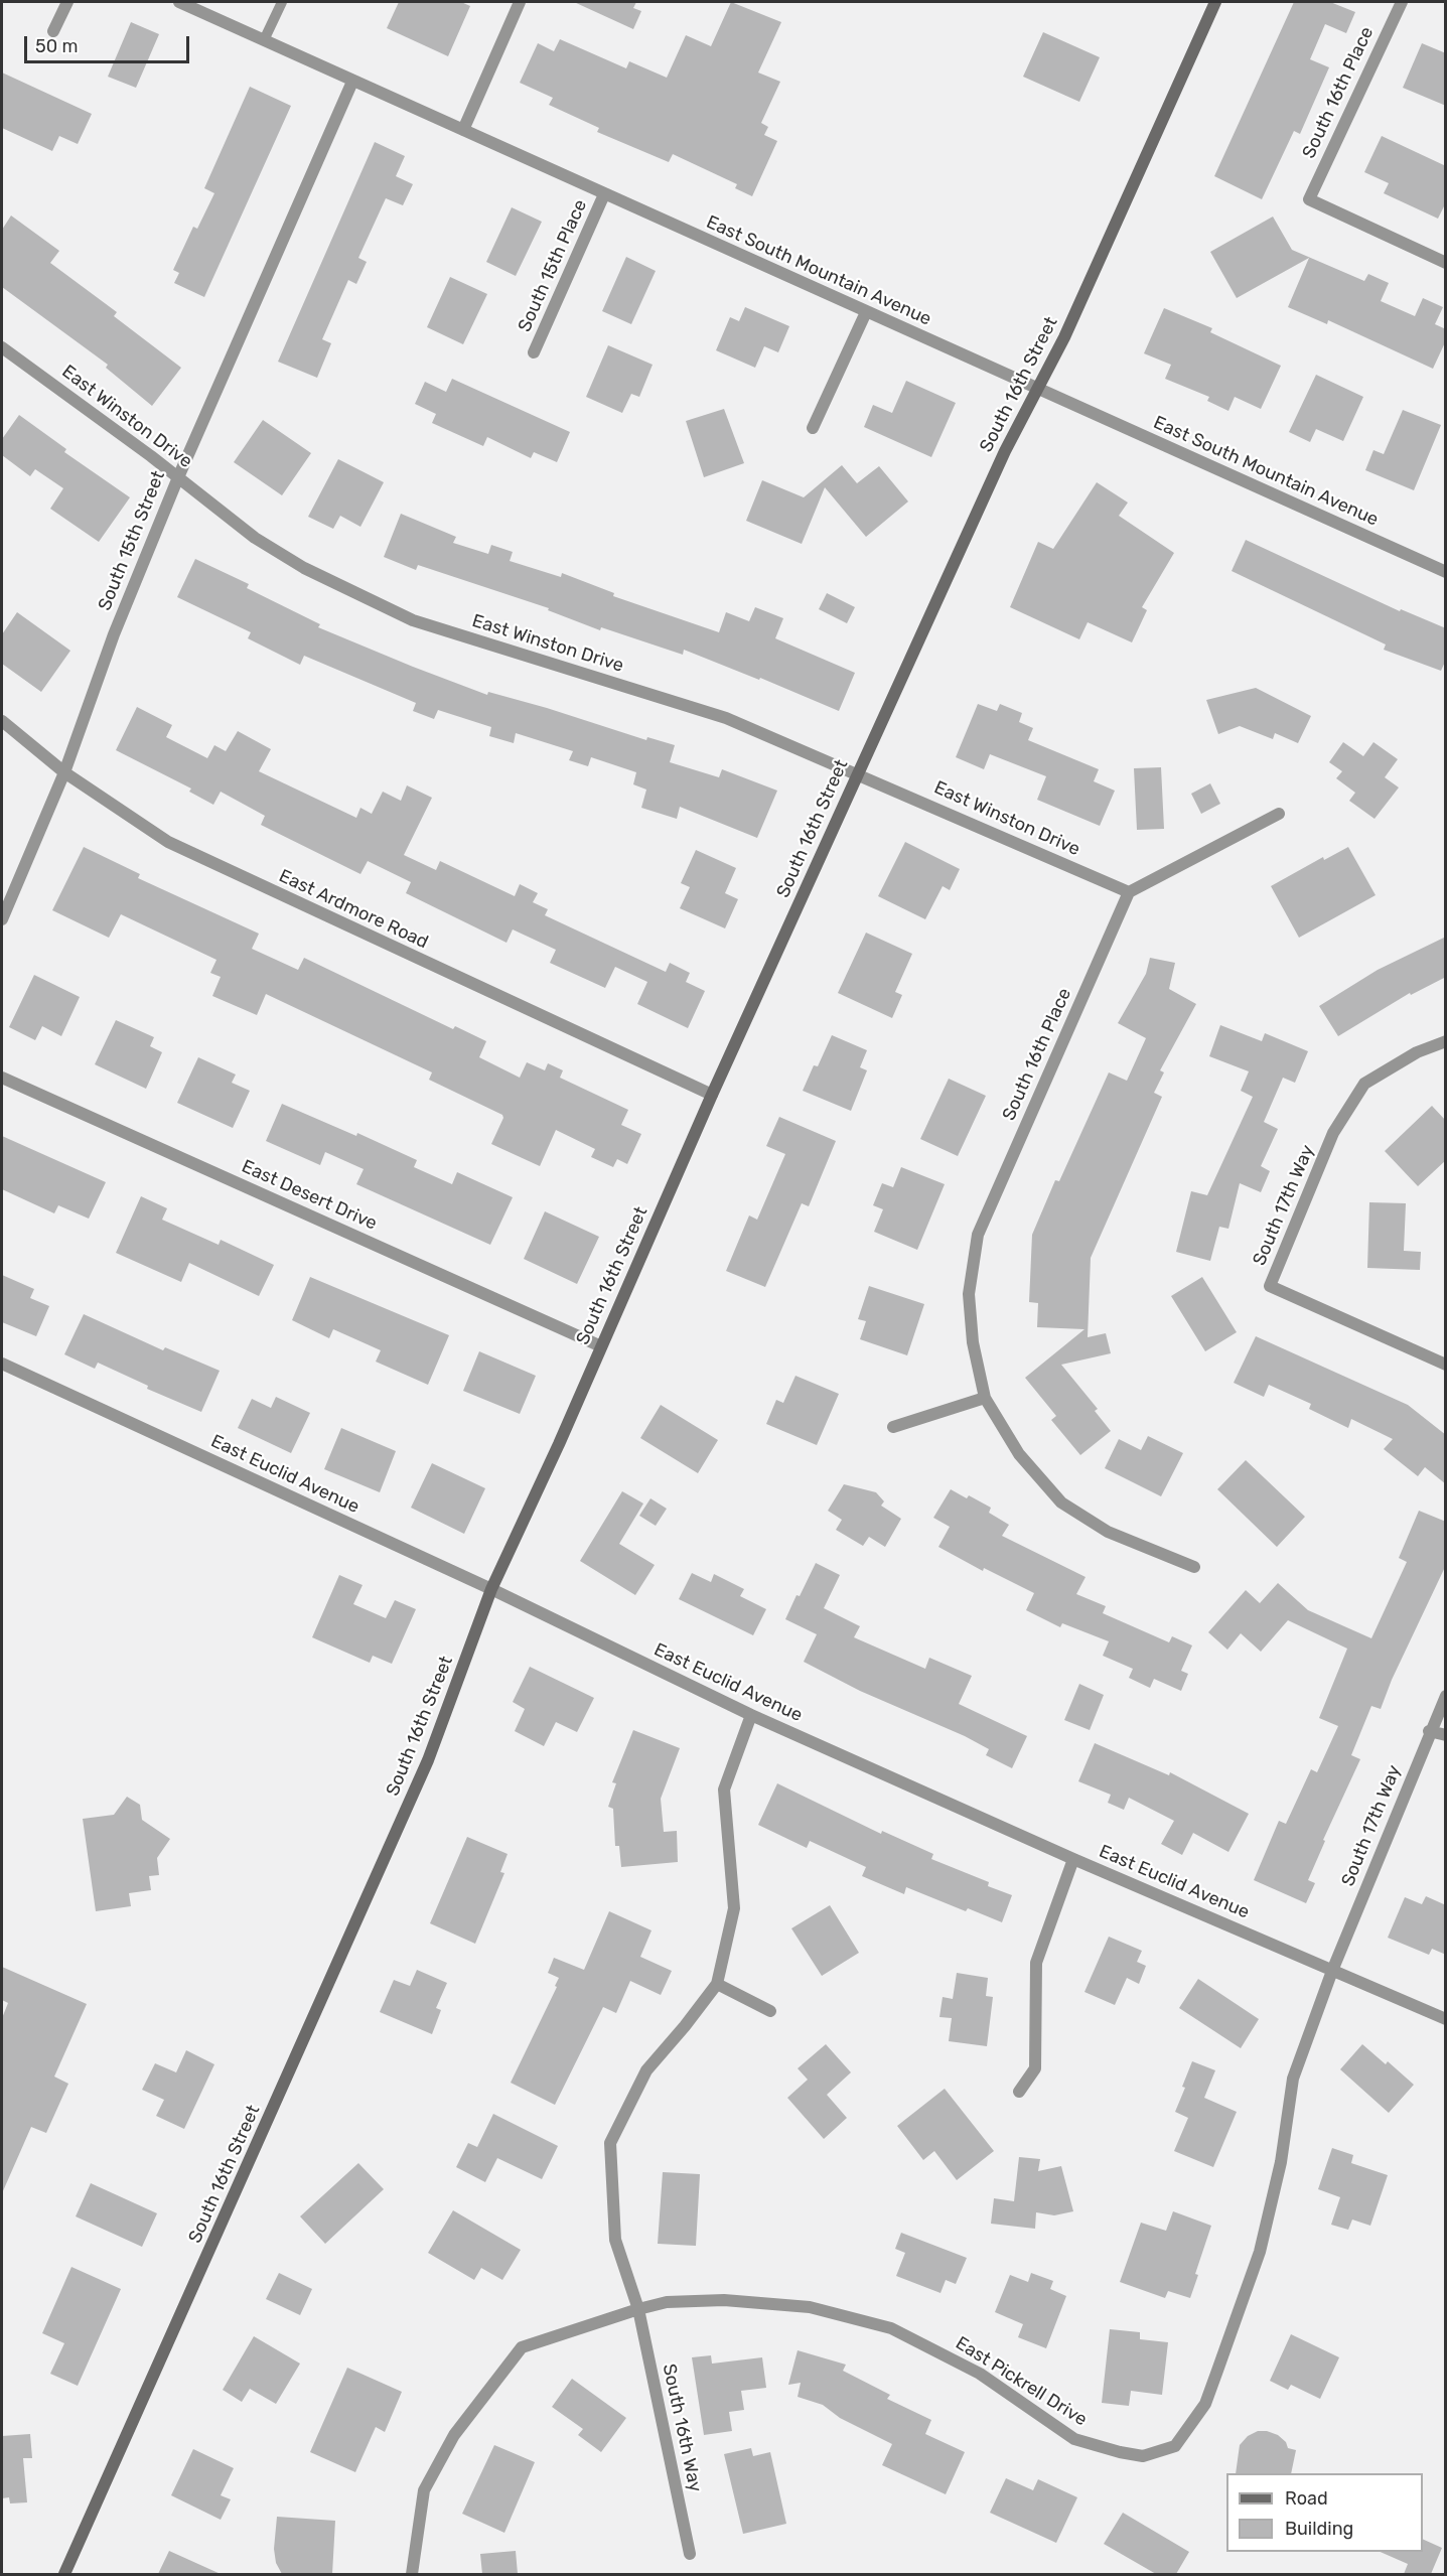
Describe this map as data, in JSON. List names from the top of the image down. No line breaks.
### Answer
{"streets":{"main road":["South 16th Street"],"street":["South 16th Place","South 15th Place","East South Mountain Avenue","East Winston Drive","South 15th Street","East Ardmore Road","East Desert Drive","South 17th Way","East Euclid Avenue","East Pickrell Drive","South 16th Way"]},"crossings":[["South 16th Place","East Winston Drive"],["South 15th Place","East South Mountain Avenue"],["East South Mountain Avenue","South 16th Street"],["East South Mountain Avenue","South 15th Street"],["South 16th Street","East Winston Drive"],["South 16th Street","East Ardmore Road"],["South 16th Street","East Desert Drive"],["South 16th Street","East Euclid Avenue"],["East Winston Drive","South 15th Street"],["South 15th Street","East Ardmore Road"],["South 17th Way","East Euclid Avenue"],["South 17th Way","East Pickrell Drive"],["East Euclid Avenue","East Pickrell Drive"],["East Pickrell Drive","South 16th Way"]],"legend":["Road","Building"],"scale_bar":"50 m"}
